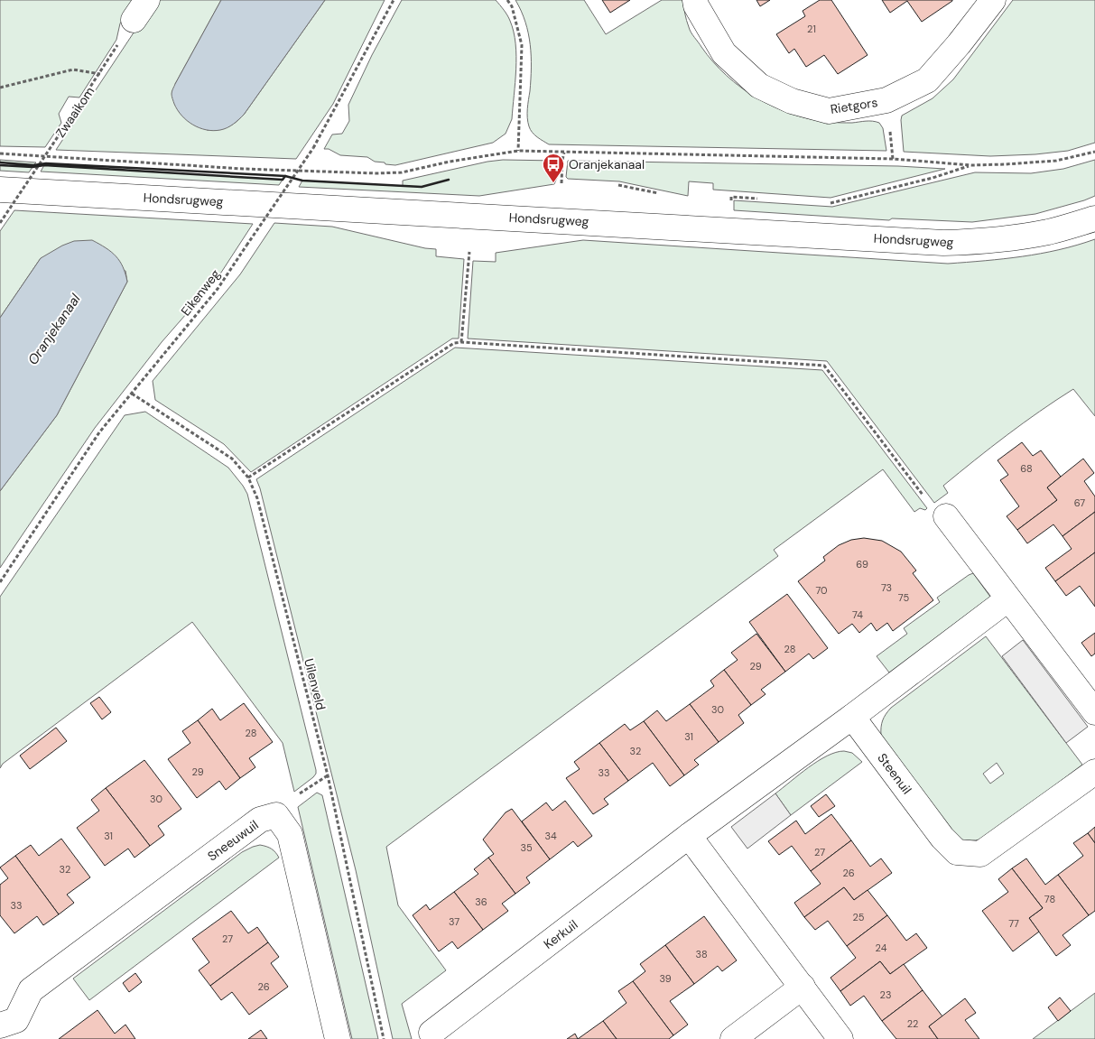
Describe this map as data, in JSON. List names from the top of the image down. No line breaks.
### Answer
{"streets":{"street":["Rietgors","Hondsrugweg","Steenuil","Sneeuwuil","Kerkuil"],"path":["Zwaaikom","Eikenweg","Uilenveld"]},"crossings":[["Eikenweg","Uilenveld"],["Steenuil","Kerkuil"]],"water":["Oranjekanaal"],"places":{"bus stop":["Oranjekanaal"]},"house_numbers":["21","68","67","69","73","70","75","74","28","29","30","28","31","32","29","33","30","31","34","35","27","32","26","78","36","33","25","37","77","27","24","38","39","26","23","22"]}
